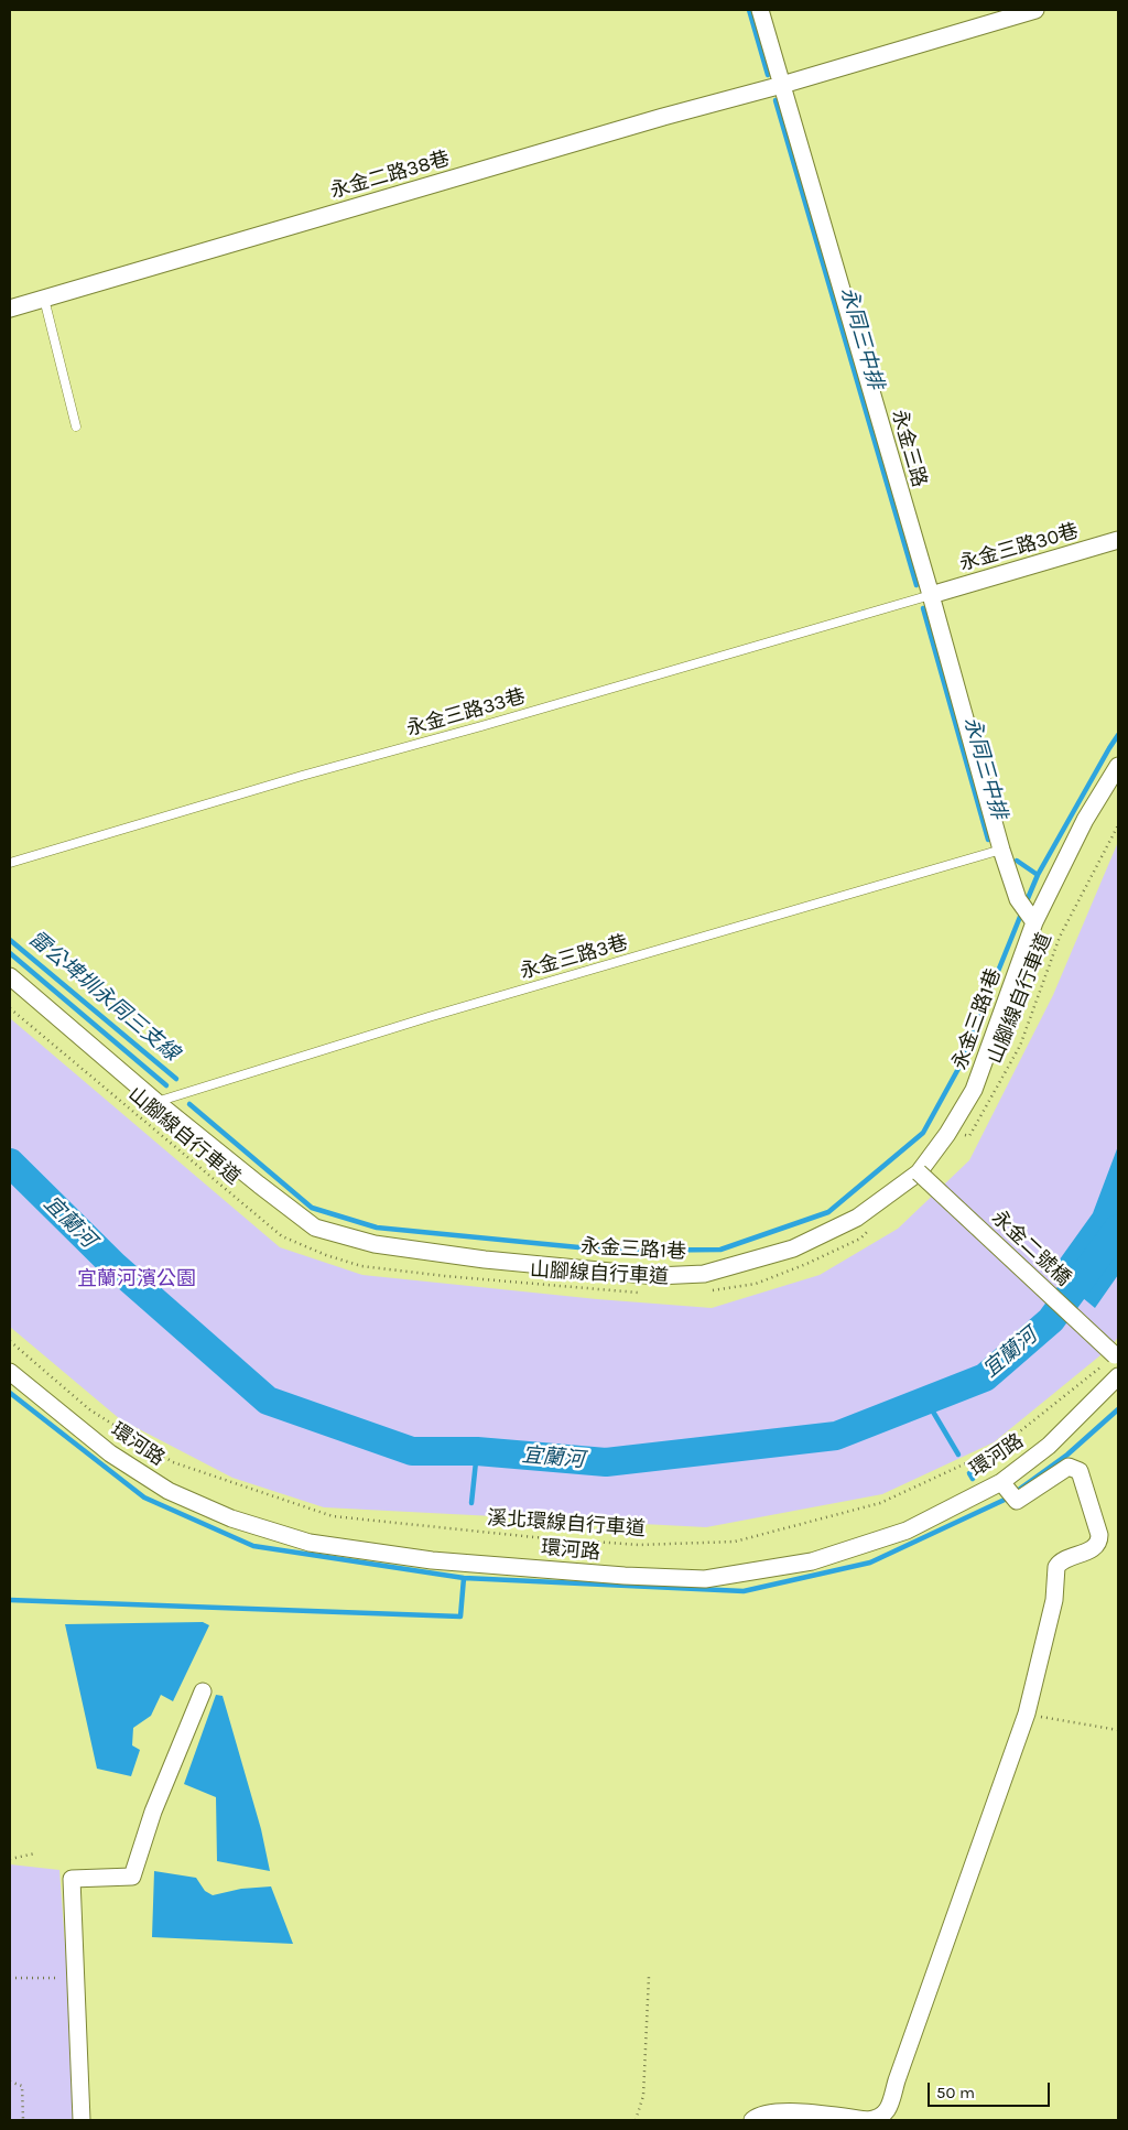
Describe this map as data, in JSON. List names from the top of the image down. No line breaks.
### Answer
{"streets":{"street":["永金二路38巷","永金三路","永金三路30巷","永金三路1巷","永金二號橋","環河路"],"lane":["永金三路33巷","永金三路3巷"],"path":["山腳線自行車道","溪北環線自行車道"]},"crossings":[["永金二路38巷","永金三路"],["永金三路","永金三路30巷"],["永金三路","永金三路33巷"],["永金三路","永金三路3巷"],["永金三路","永金三路1巷"],["永金三路30巷","永金三路33巷"],["永金三路3巷","永金三路1巷"],["永金三路1巷","永金二號橋"],["永金二號橋","溪北環線自行車道"]],"water":["永同三中排","雷公埤圳永同三支線","宜蘭河"],"parks":["宜蘭河濱公園"],"scale_bar":"50 m"}
